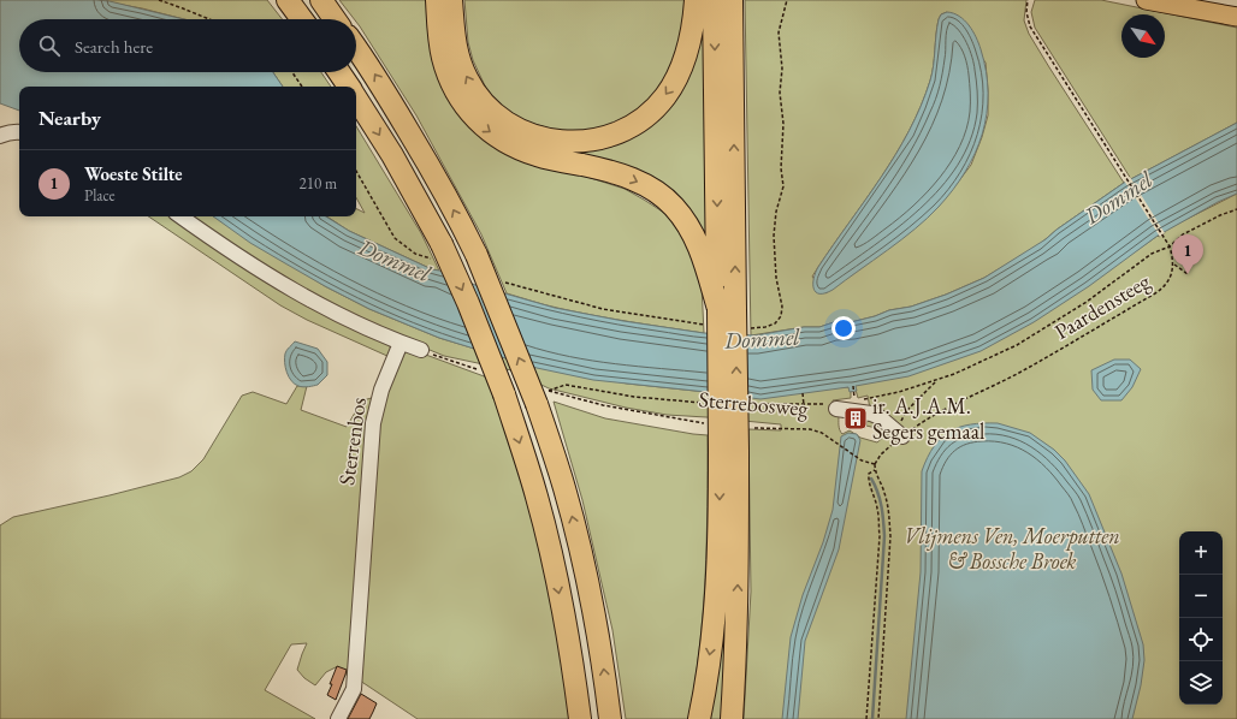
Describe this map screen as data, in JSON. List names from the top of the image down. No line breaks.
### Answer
{"streets":{"street":["Sterrenbos"],"path":["Paardensteeg","Sterrebosweg"]},"crossings":[["Paardensteeg","Sterrebosweg"]],"water":["Dommel"],"parks":["Vlijmens Ven, Moerputten & Bossche Broek"],"places":{"building":["ir. A.J.A.M. Segers gemaal"]},"north":"bottom right","page":{"search":"Search here","heading":"Nearby","list":[{"mark":"1","name":"Woeste Stilte","note":"Place","value":"210 m"}],"pins":"1","map_buttons":["+","−"]}}
